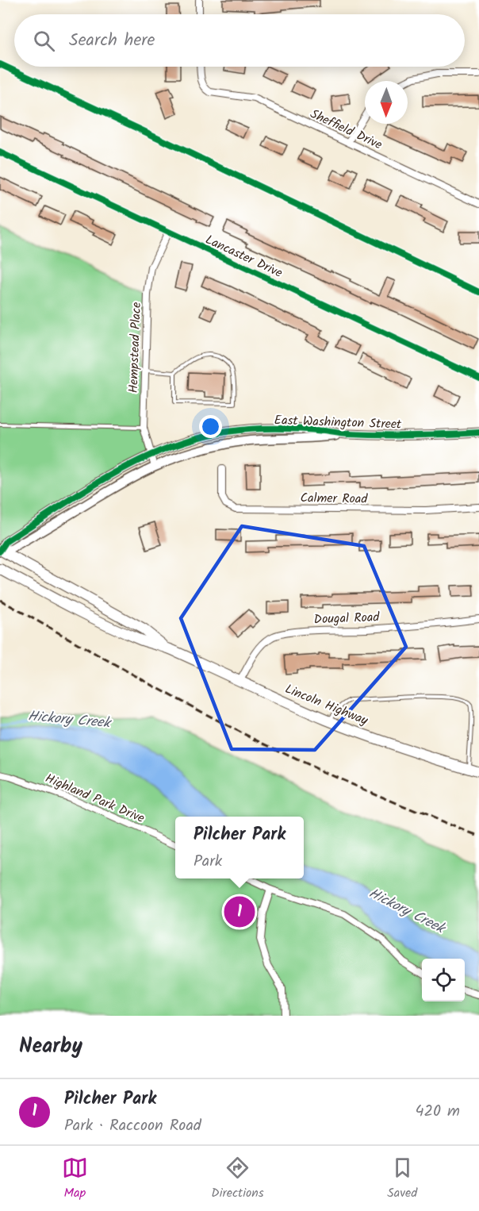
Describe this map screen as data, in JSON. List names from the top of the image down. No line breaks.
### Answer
{"streets":{"main road":["Lincoln Highway"],"street":["Sheffield Drive","Lancaster Drive","Hempstead Place","East Washington Street","Calmer Road","Dougal Road","Highland Park Drive"]},"crossings":[["Lancaster Drive","Hempstead Place"],["Hempstead Place","East Washington Street"],["East Washington Street","Lincoln Highway"],["Dougal Road","Lincoln Highway"]],"water":["Hickory Creek"],"north":"bottom","page":{"search":"Search here","popup":["Pilcher Park","Park"],"pins":"1","heading":"Nearby","list":[{"mark":"1","name":"Pilcher Park","note":"Park · Raccoon Road","value":"420 m"}],"nav":["Map","Directions","Saved"]}}
